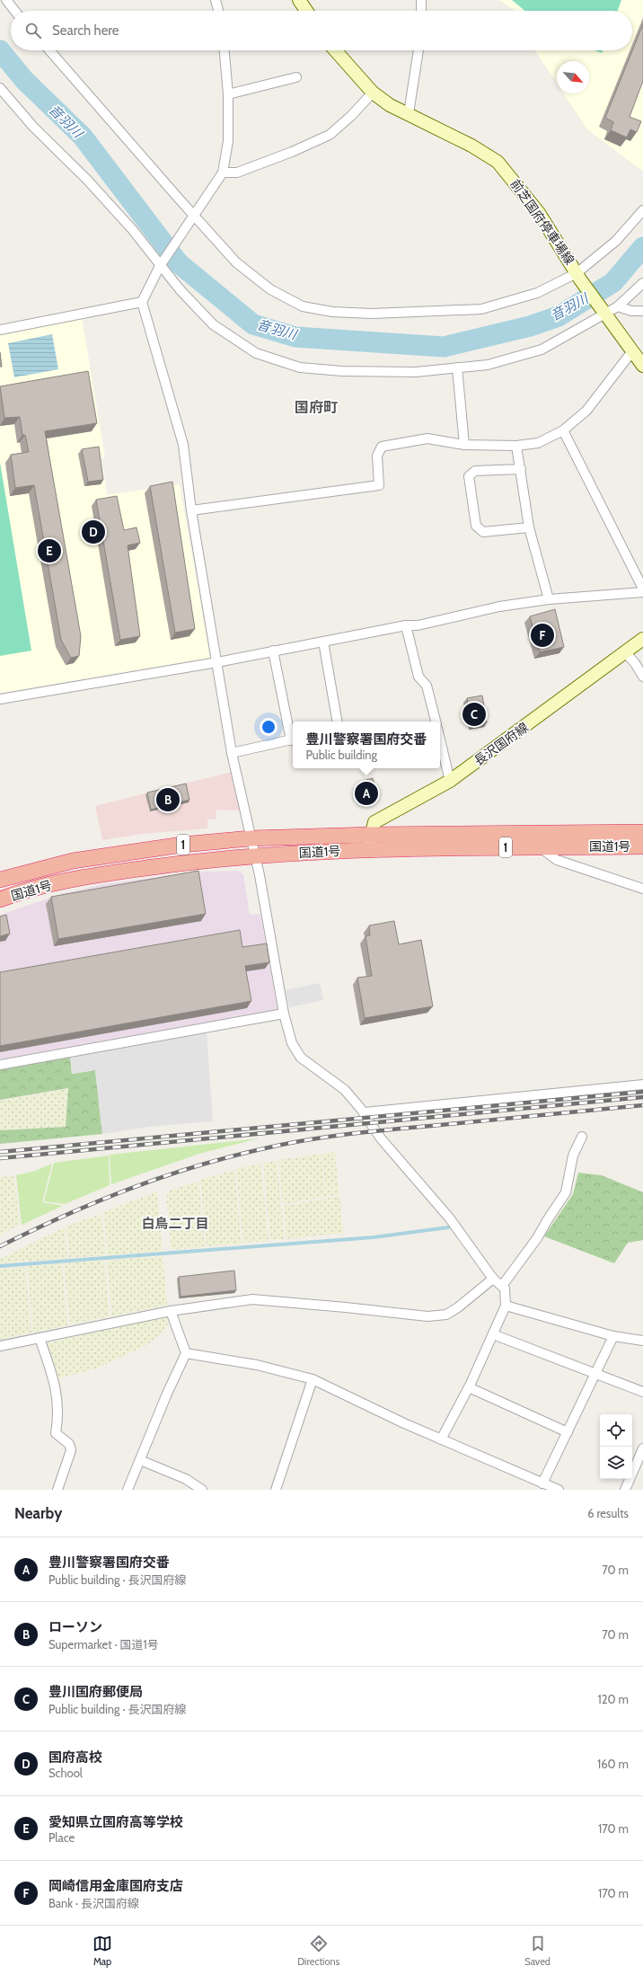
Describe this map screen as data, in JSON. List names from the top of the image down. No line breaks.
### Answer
{"streets":{"highway":["1","国道1号"],"main road":["前芝国府停車場線","長沢国府線"]},"crossings":[["長沢国府線","国道1号"]],"districts":["国府町","白鳥二丁目"],"water":["音羽川"],"north":"bottom right","page":{"search":"Search here","pins":["D","E","F","C","A","B"],"popup":["豊川警察署国府交番","Public building"],"heading":["Nearby","6 results"],"list":[{"mark":"A","name":"豊川警察署国府交番","note":"Public building · 長沢国府線","value":"70 m"},{"mark":"B","name":"ローソン","note":"Supermarket · 国道1号","value":"70 m"},{"mark":"C","name":"豊川国府郵便局","note":"Public building · 長沢国府線","value":"120 m"},{"mark":"D","name":"国府高校","note":"School","value":"160 m"},{"mark":"E","name":"愛知県立国府高等学校","note":"Place","value":"170 m"},{"mark":"F","name":"岡崎信用金庫国府支店","note":"Bank · 長沢国府線","value":"170 m"}],"nav":["Map","Directions","Saved"]}}
